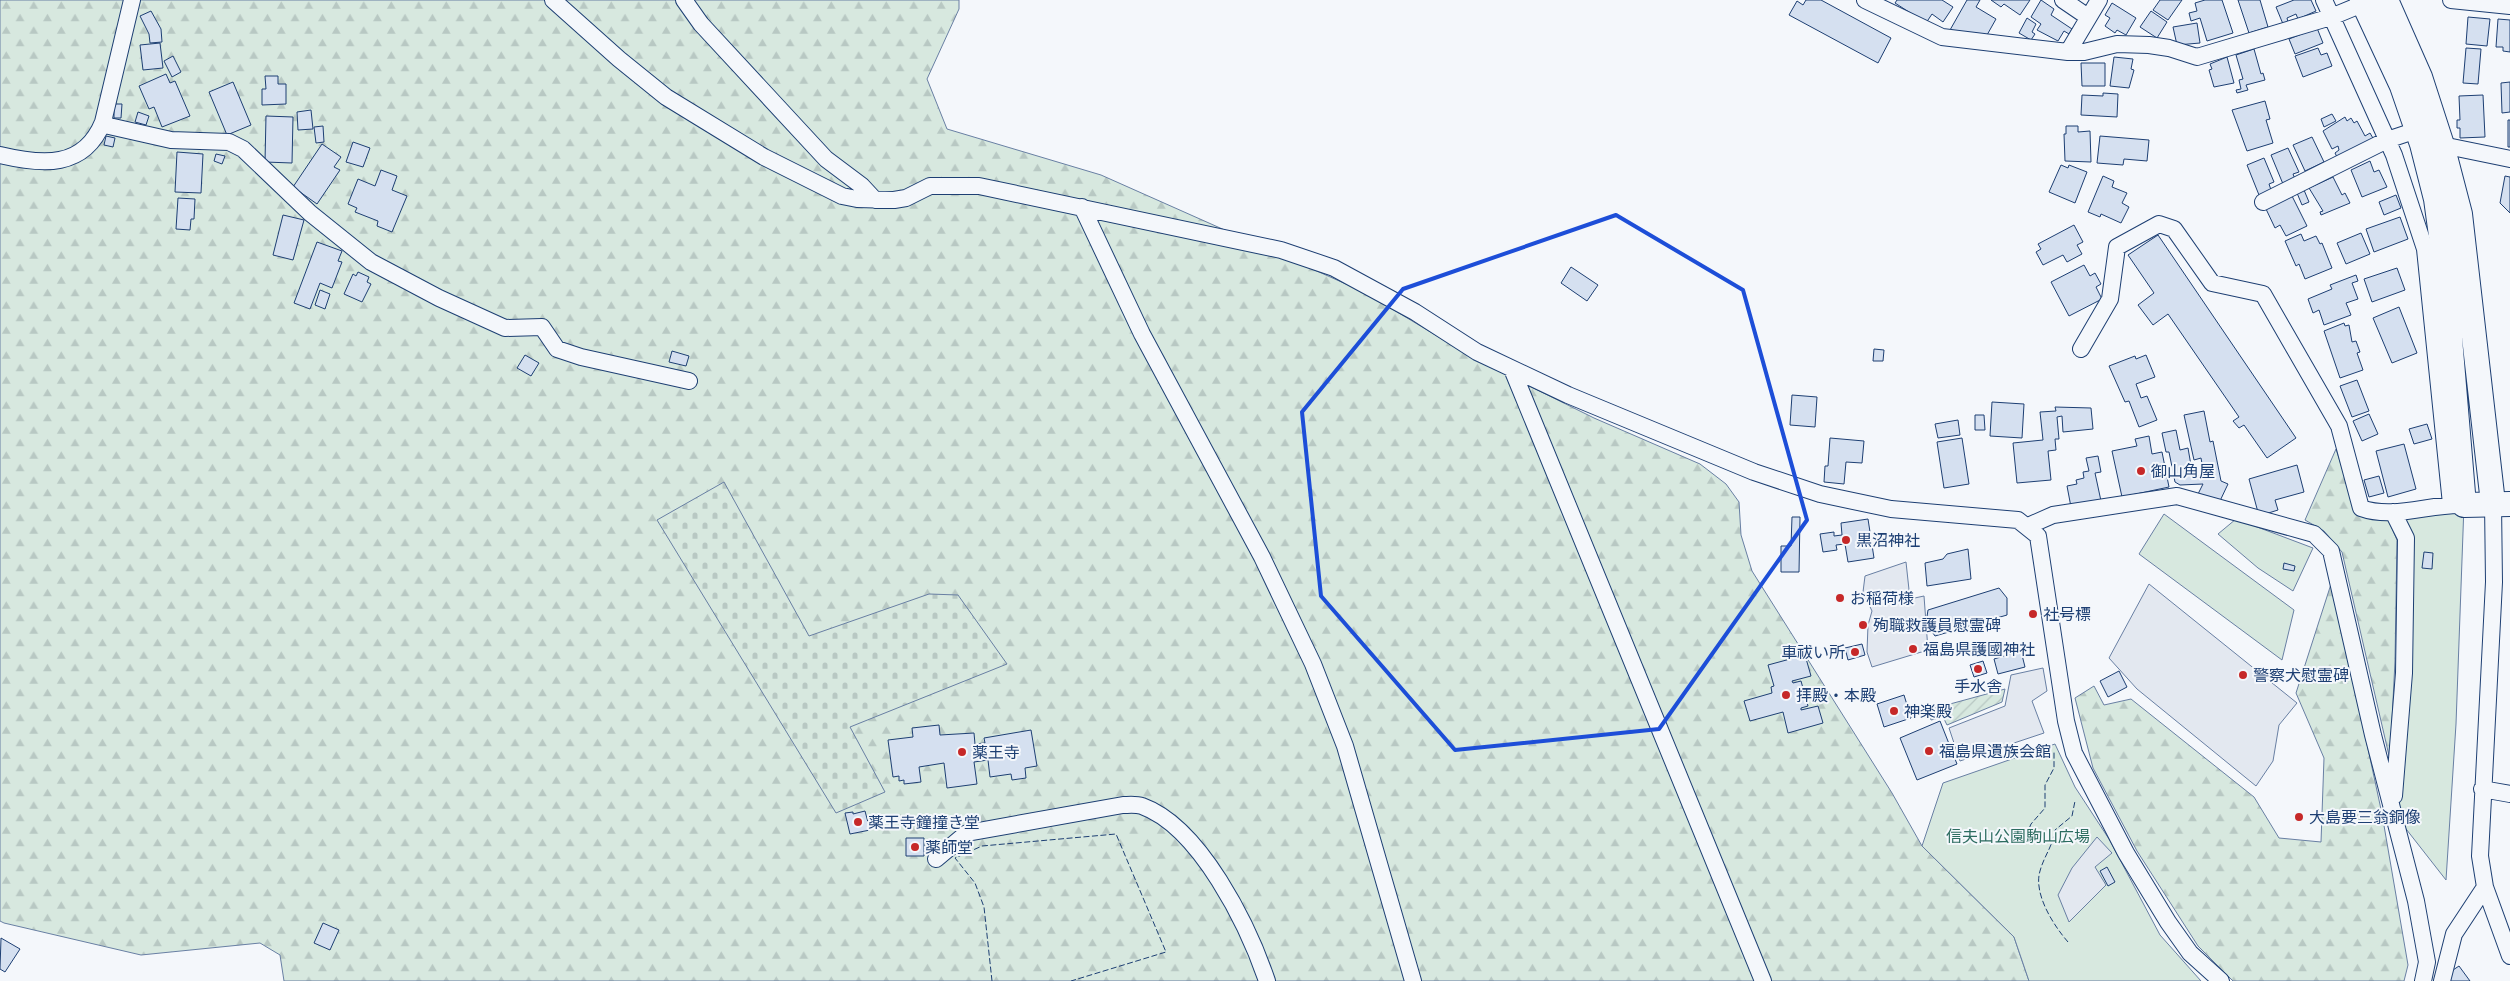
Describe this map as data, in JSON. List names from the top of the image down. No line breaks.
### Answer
{"parks":["信夫山公園駒山広場"],"places":["御山角屋","黒沼神社","お稲荷様","社号標","殉職救護員慰霊碑","福島県護國神社","車祓い所","手水舎","警察犬慰霊碑","拝殿・本殿","神楽殿","福島県遺族会館","薬王寺","大島要三翁銅像","薬王寺鐘撞き堂","薬師堂"]}
